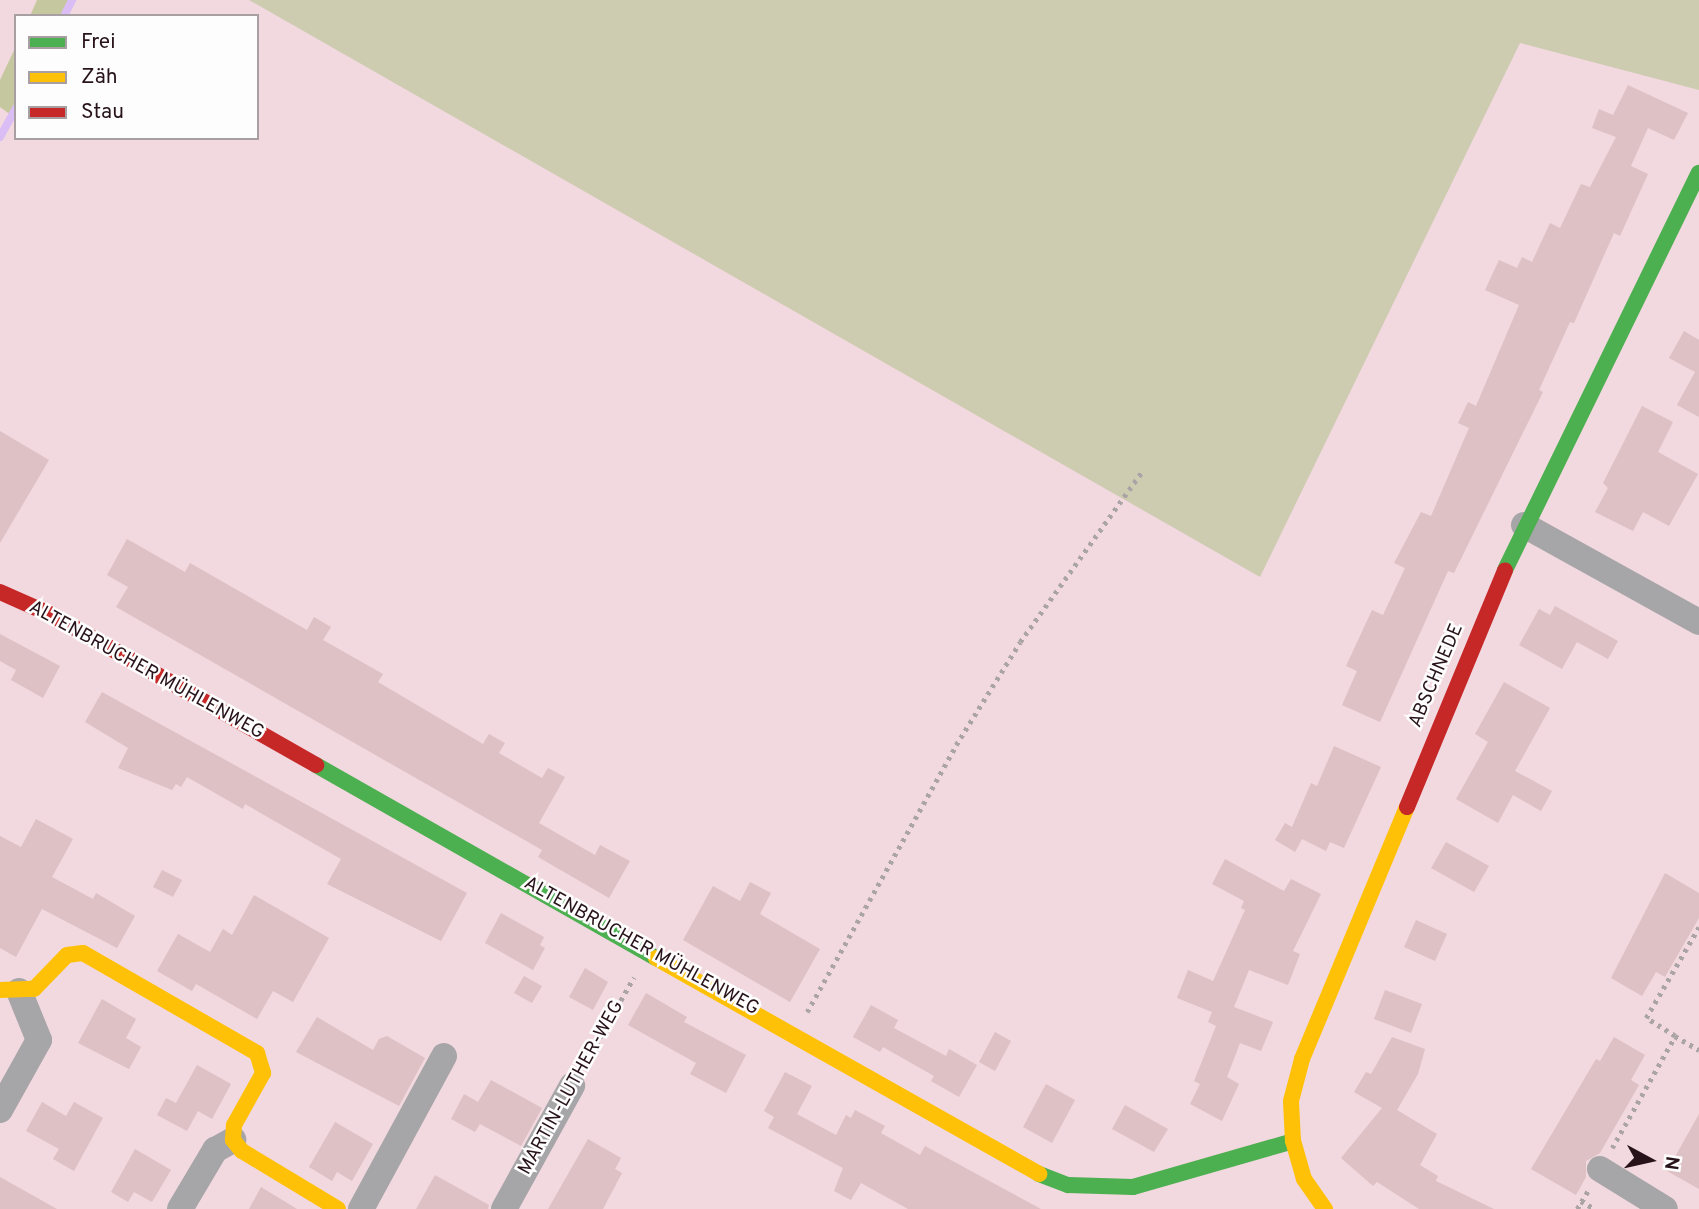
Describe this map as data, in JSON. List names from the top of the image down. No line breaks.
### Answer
{"streets":{"street":["ALTENBRUCHER MÜHLENWEG","ABSCHNEDE","MARTIN-LUTHER-WEG"]},"crossings":[["ALTENBRUCHER MÜHLENWEG","ABSCHNEDE"]],"legend":["Frei","Zäh","Stau"],"north":"right"}
